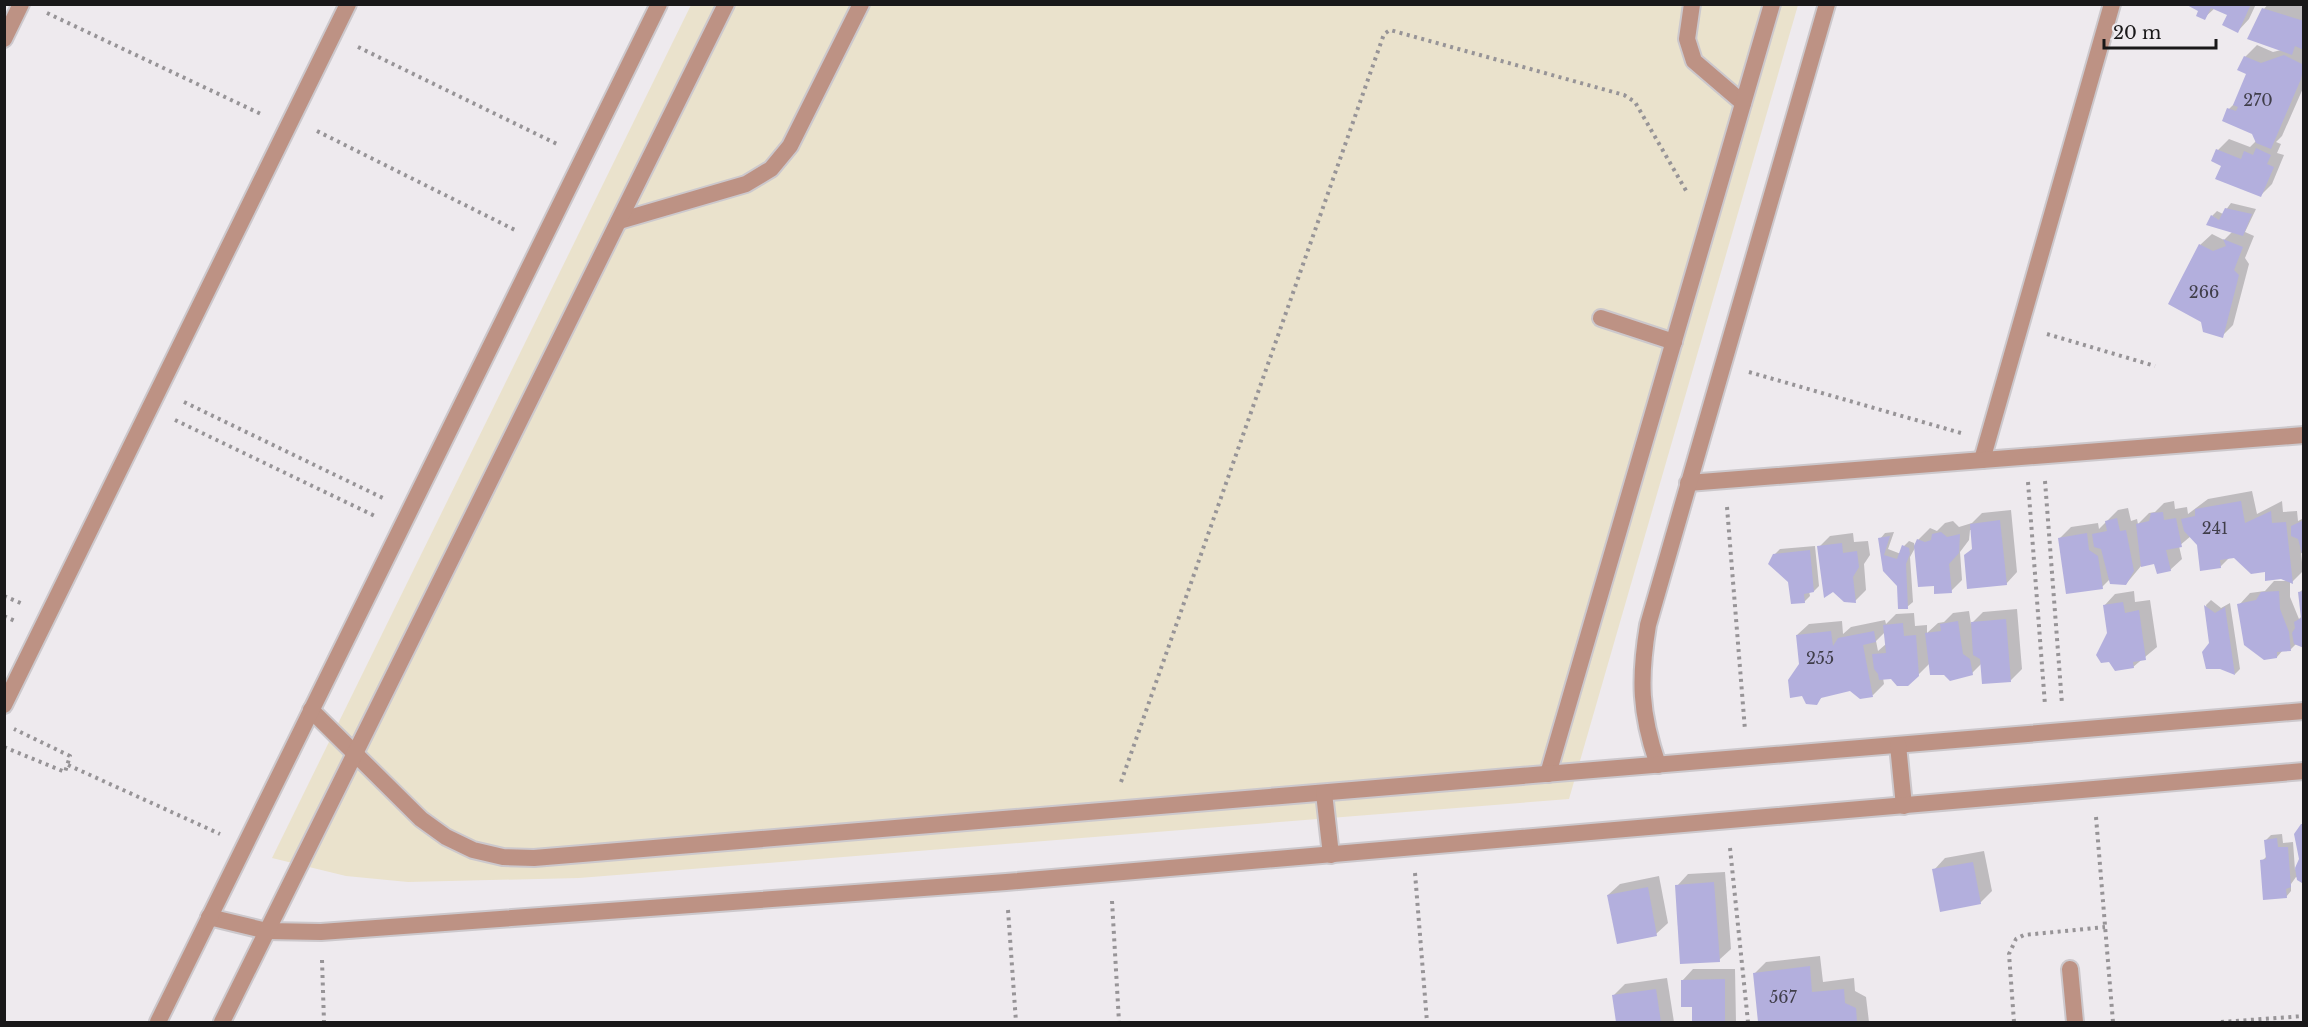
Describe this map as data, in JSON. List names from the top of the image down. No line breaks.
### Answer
{"house_numbers":["270","266","241","255","567"],"scale_bar":"20 m"}
